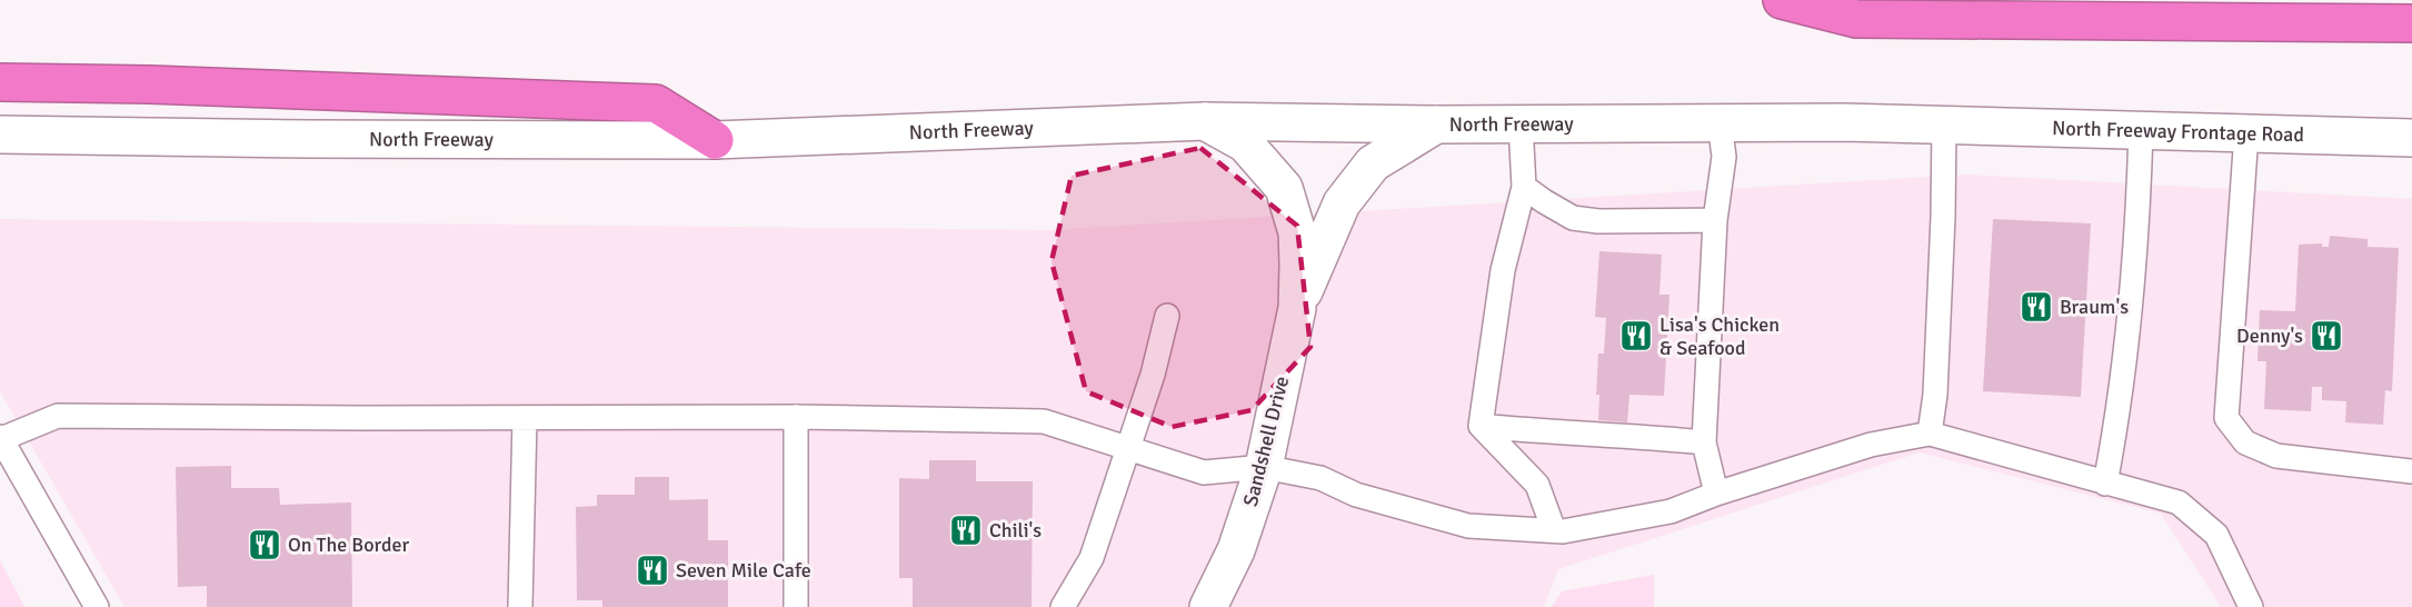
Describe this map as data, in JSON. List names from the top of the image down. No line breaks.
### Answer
{"streets":{"main road":["North Freeway","North Freeway Frontage Road","Sandshell Drive"]},"crossings":[["North Freeway","North Freeway Frontage Road"],["North Freeway","Sandshell Drive"]],"places":{"restaurant":["Braum's","Lisa's Chicken & Seafood","Denny's","Chili's","On The Border","Seven Mile Cafe"]}}
